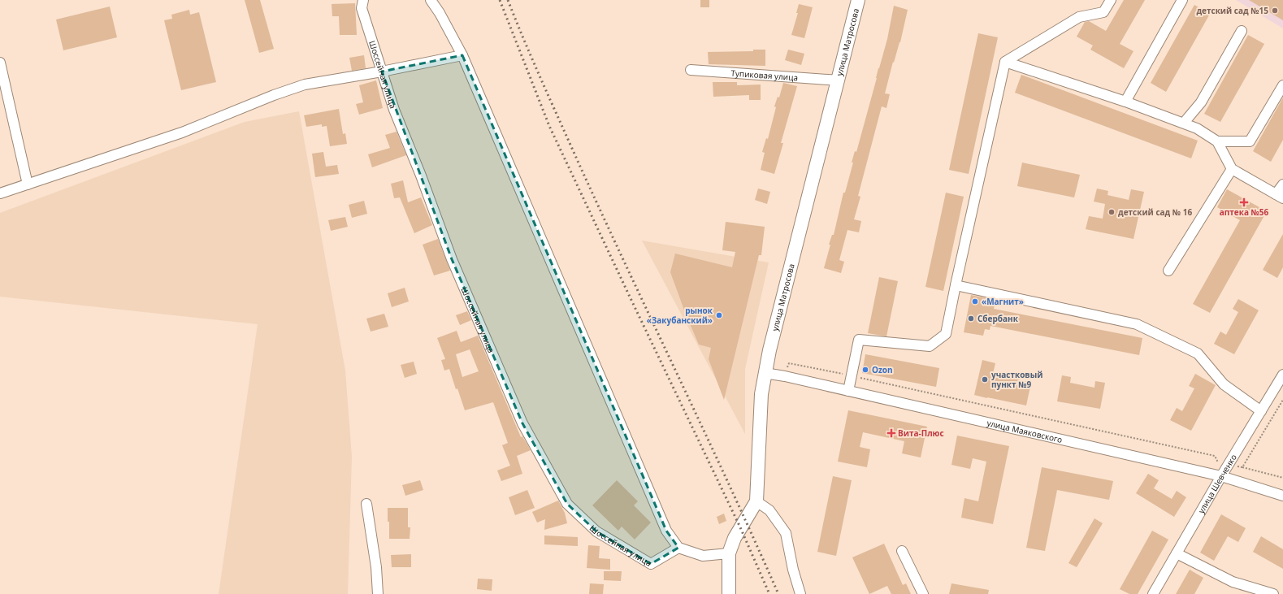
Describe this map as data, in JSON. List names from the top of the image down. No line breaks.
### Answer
{"streets":{"main road":["улица Матросова"],"street":["Шоссейная улица","Тупиковая улица","улица Маяковского","улица Шевченко"]},"crossings":[["улица Матросова","Тупиковая улица"],["улица Матросова","улица Маяковского"],["улица Маяковского","улица Шевченко"]],"places":{"other":["детский сад №15","детский сад № 16","«Магнит»","рынок «Закубанский»","Сбербанк","Ozon","участковый пункт №9"],"health":["аптека №56","Вита-Плюс"]}}
